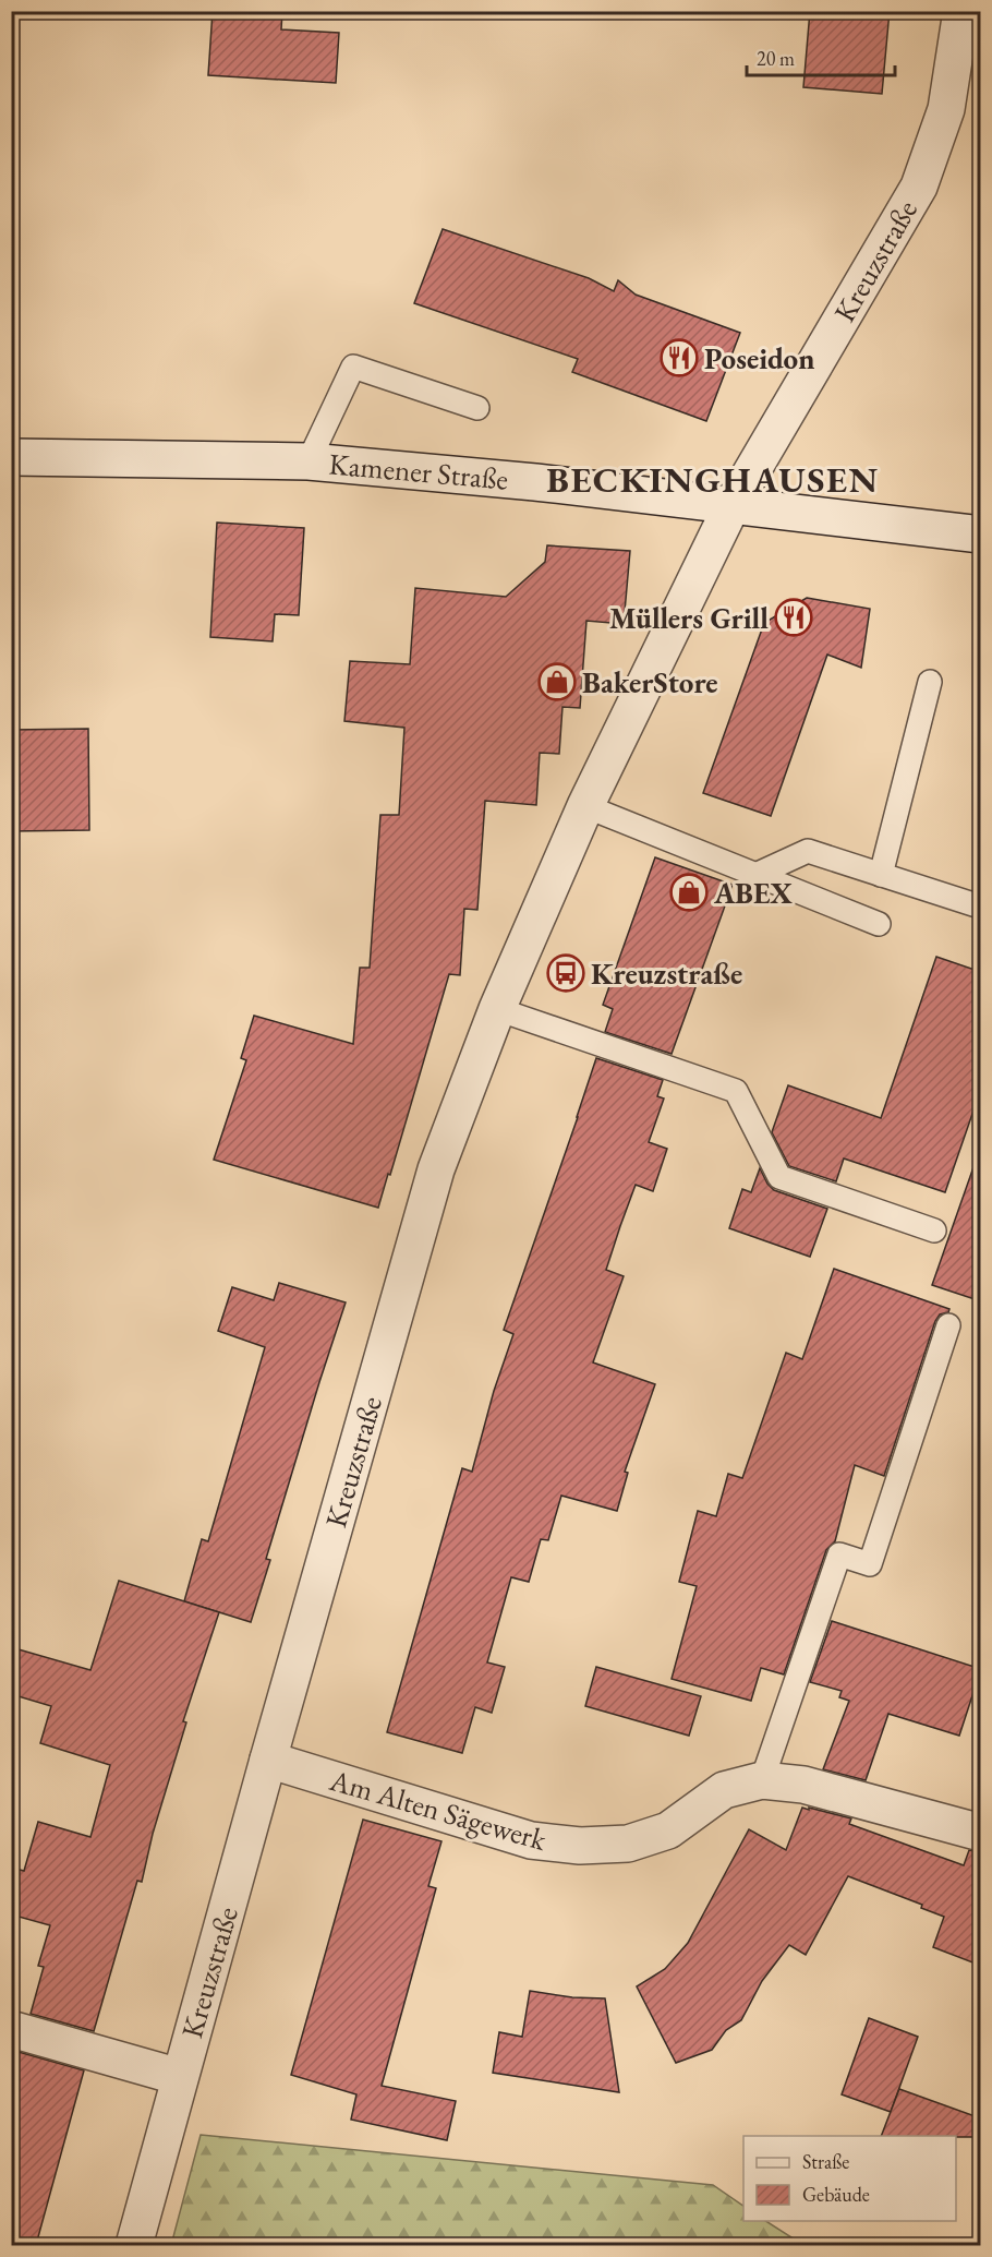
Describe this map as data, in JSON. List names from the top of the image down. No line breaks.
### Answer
{"streets":{"street":["Kreuzstraße","Kamener Straße","Am Alten Sägewerk"]},"crossings":[["Kreuzstraße","Kamener Straße"],["Kreuzstraße","Am Alten Sägewerk"]],"districts":["BECKINGHAUSEN"],"places":{"restaurant":["Poseidon","Müllers Grill"],"shop":["BakerStore","ABEX"],"bus stop":["Kreuzstraße"]},"legend":["Straße","Gebäude"],"scale_bar":"20 m"}
